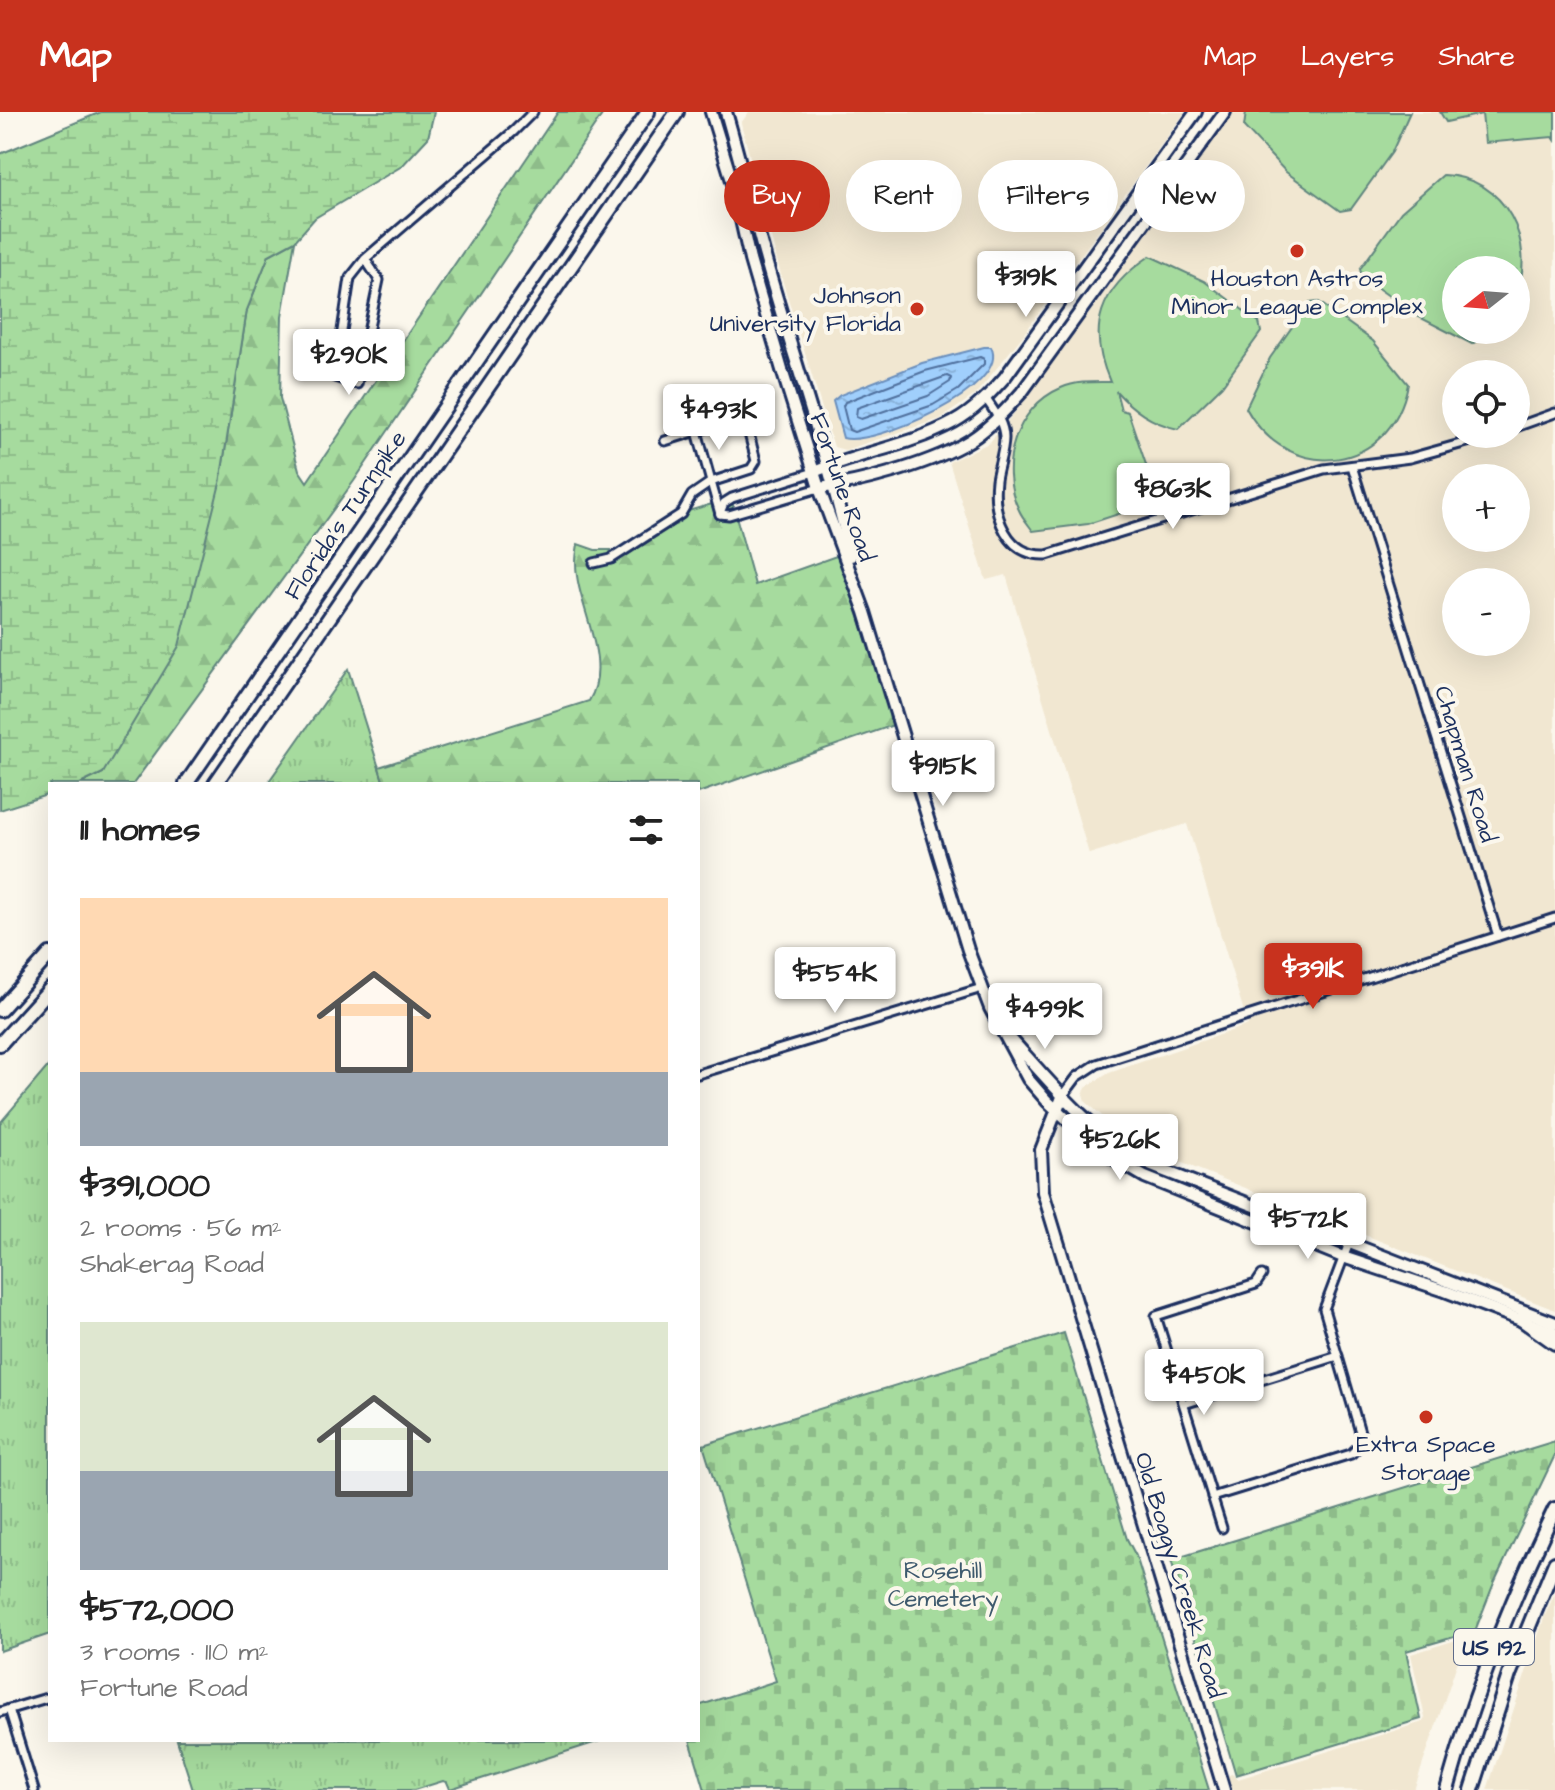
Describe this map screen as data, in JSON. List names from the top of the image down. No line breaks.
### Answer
{"streets":{"highway":["Florida's Turnpike","US 192"],"main road":["Fortune Road","Old Boggy Creek Road"],"street":["Chapman Road"]},"crossings":[["Fortune Road","Old Boggy Creek Road"]],"parks":["Rosehill Cemetery"],"places":["Houston Astros Minor League Complex","Johnson University Florida","Extra Space Storage"],"north":"left","page":{"header":"Map","nav":["Map","Layers","Share"],"chip":["Buy","Rent","Filters","New"],"price":["$319K","$290K","$493K","$863K","$915K","$391K","$554K","$499K","$526K","$572K","$450K"],"map_buttons":["+","−"],"heading":"11 homes","list":[{"name":"$391,000","note":"2 rooms · 56 m² · Shakerag Road"},{"name":"$572,000","note":"3 rooms · 110 m² · Fortune Road"}]}}
